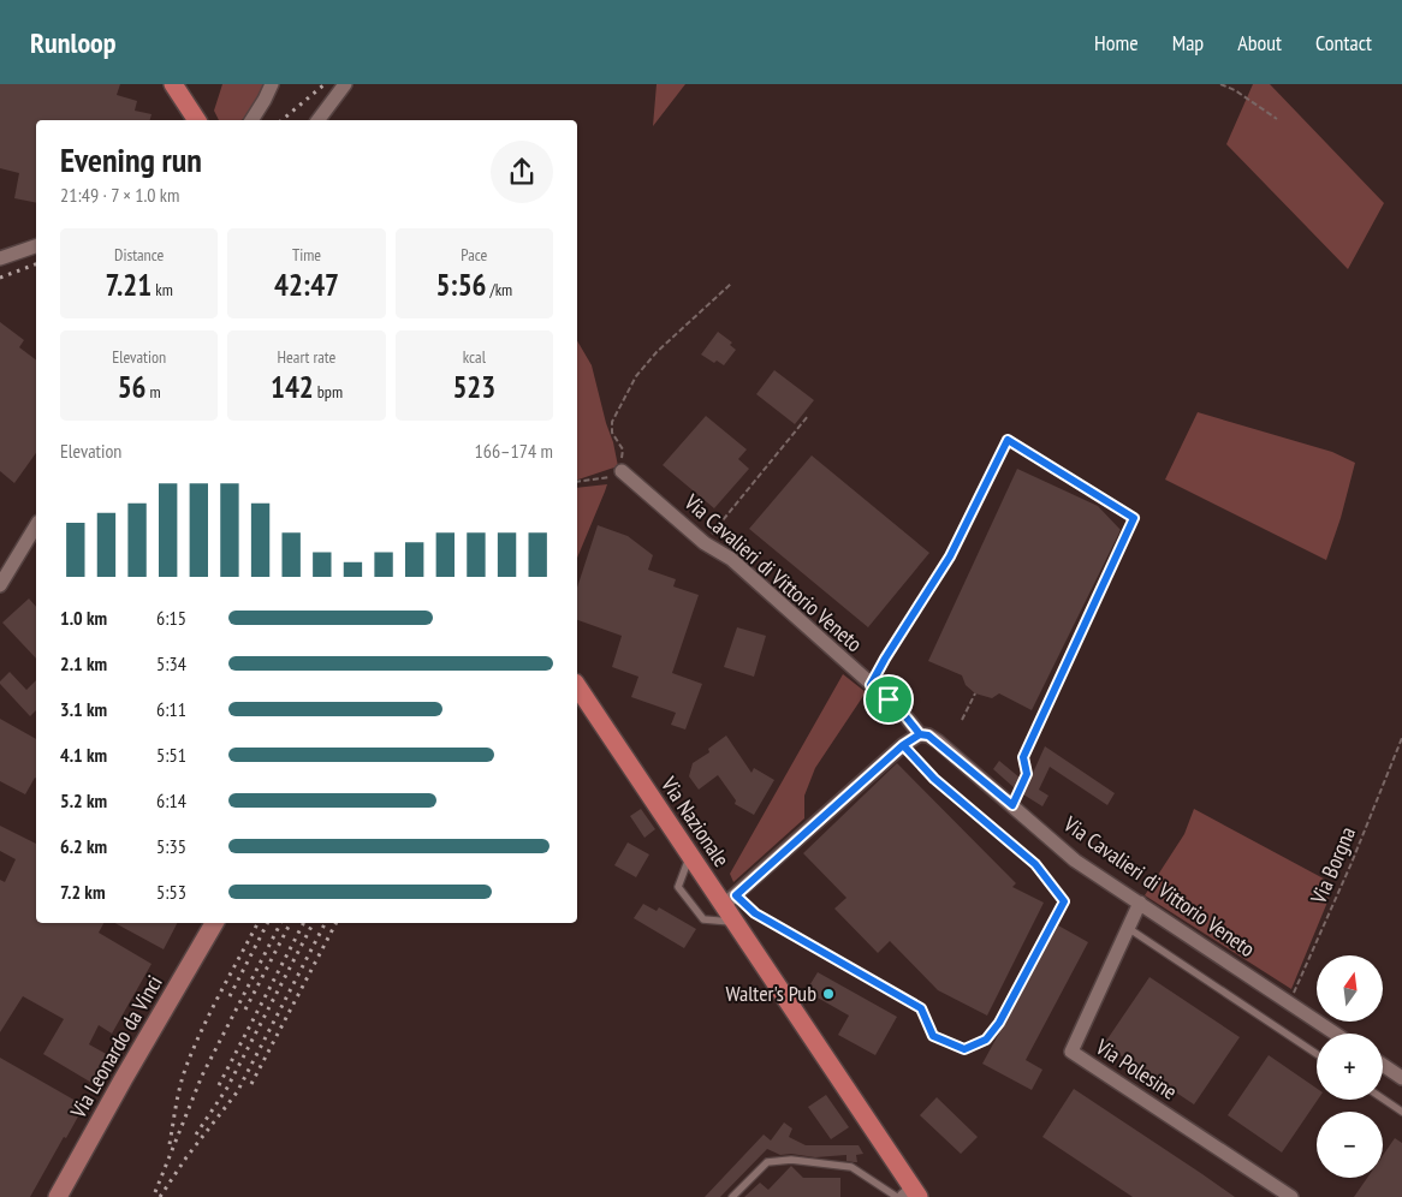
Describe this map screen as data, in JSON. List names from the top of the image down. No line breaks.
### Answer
{"streets":{"main road":["Via Nazionale"],"street":["Via Cavalieri di Vittorio Veneto","Via Leonardo da Vinci","Via Polesine"],"path":["Via Borgna"]},"crossings":[["Via Cavalieri di Vittorio Veneto","Via Borgna"],["Via Cavalieri di Vittorio Veneto","Via Polesine"]],"places":["Walter's Pub"],"north":"top","page":{"header":"Runloop","nav":["Home","Map","About","Contact"],"heading":["Evening run","21:49 · 7 × 1.0 km"],"stats":[["Distance","7.21 km"],["Time","42:47"],["Pace","5:56 /km"],["Elevation","56 m"],["Heart rate","142 bpm"],["kcal","523"]],"chart":["Elevation","166–174 m"],"list":[{"name":"1.0 km","note":"6:15"},{"name":"2.1 km","note":"5:34"},{"name":"3.1 km","note":"6:11"},{"name":"4.1 km","note":"5:51"},{"name":"5.2 km","note":"6:14"},{"name":"6.2 km","note":"5:35"},{"name":"7.2 km","note":"5:53"}],"map_buttons":["+","−"]}}
